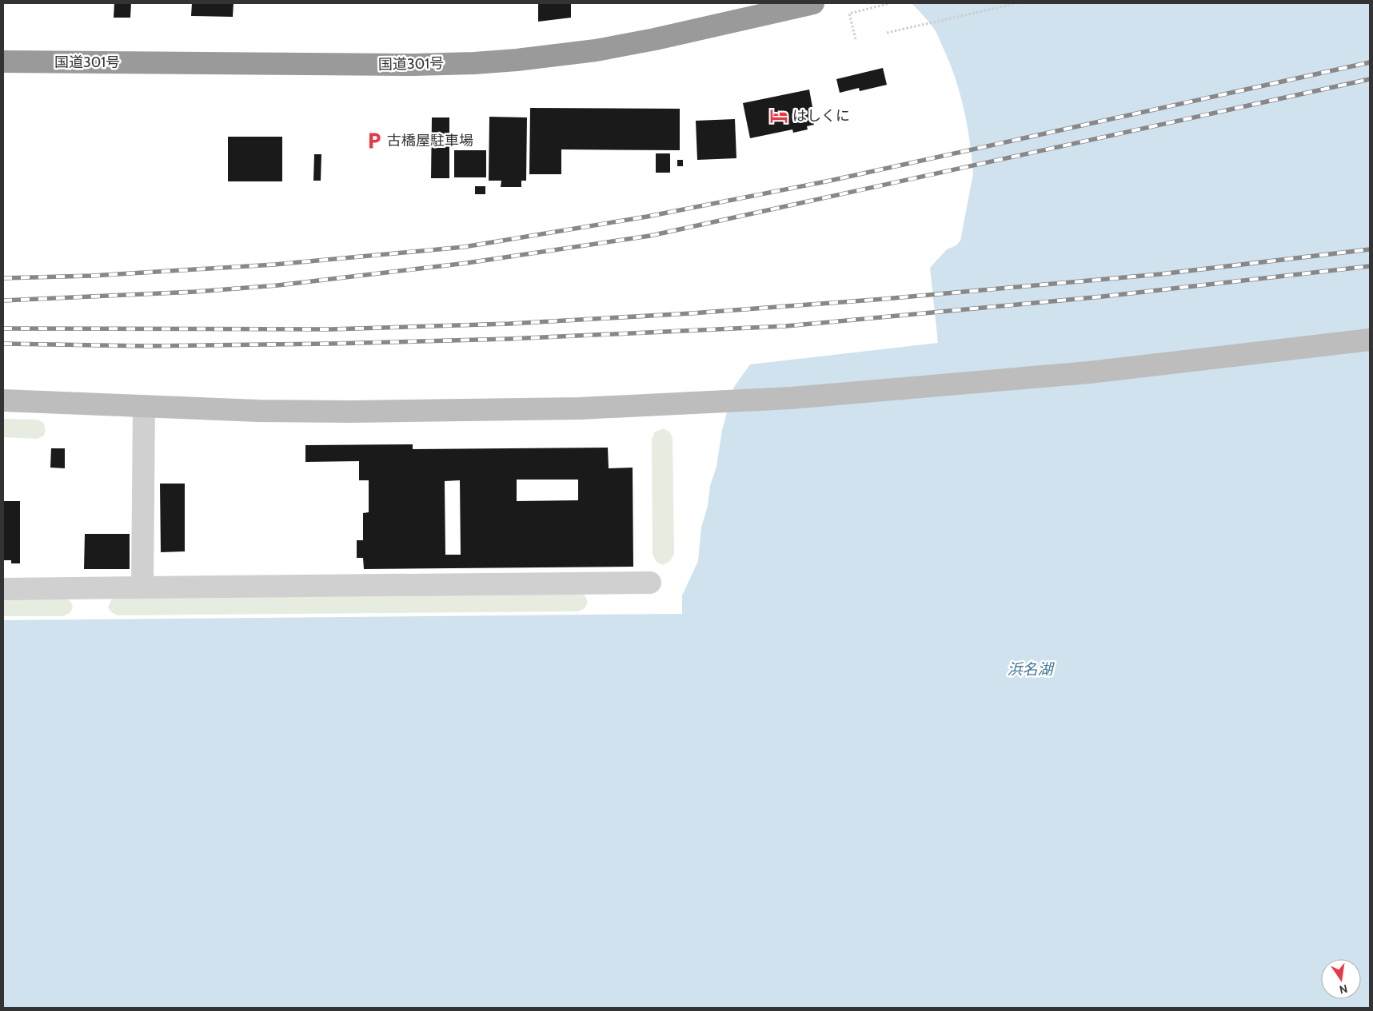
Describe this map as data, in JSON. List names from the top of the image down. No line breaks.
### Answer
{"streets":{"highway":["国道301号"]},"water":["浜名湖"],"places":{"hotel":["はしくに"],"parking":["古橋屋駐車場"]},"north":"bottom"}
